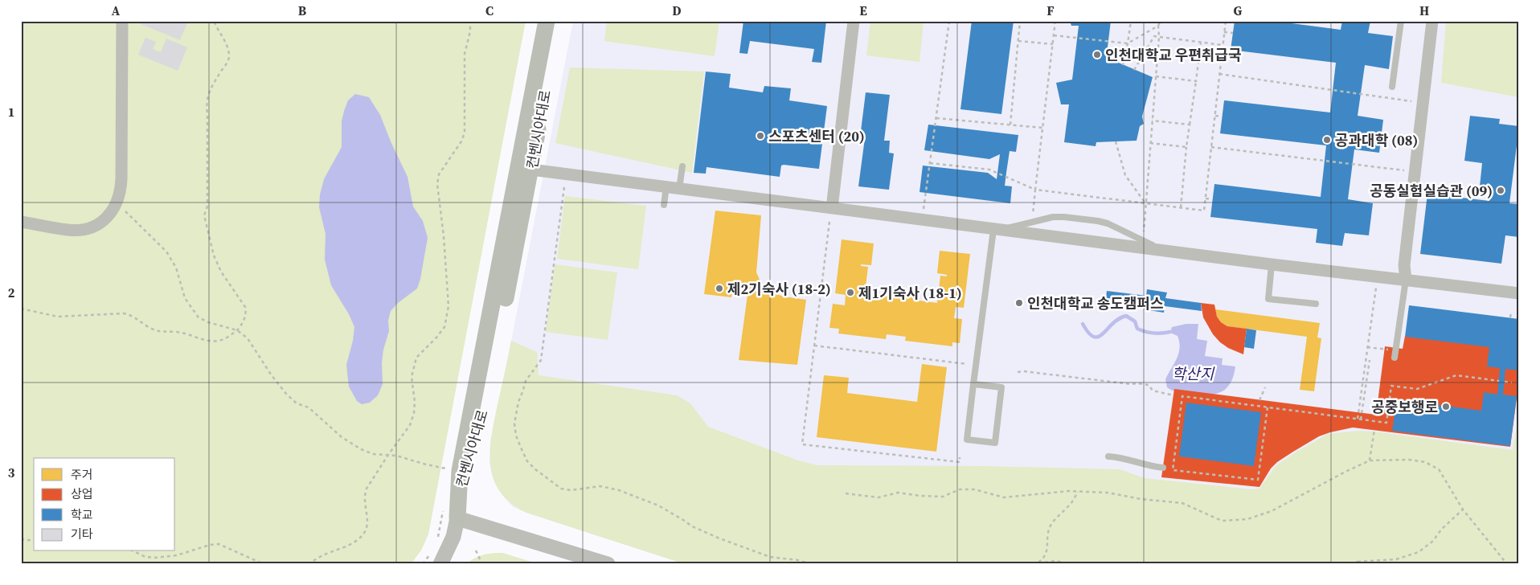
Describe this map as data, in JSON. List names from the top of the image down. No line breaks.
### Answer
{"streets":{"main road":["컨벤시아대로"]},"water":["학산지"],"places":["인천대학교 우편취급국","스포츠센터 (20)","공과대학 (08)","공동실험실습관 (09)","제2기숙사 (18-2)","제1기숙사 (18-1)","인천대학교 송도캠퍼스","공중보행로"],"legend":["주거","상업","학교","기타"],"grid":{"columns":["A","B","C","D","E","F","G","H"],"rows":["1","2","3"]}}
